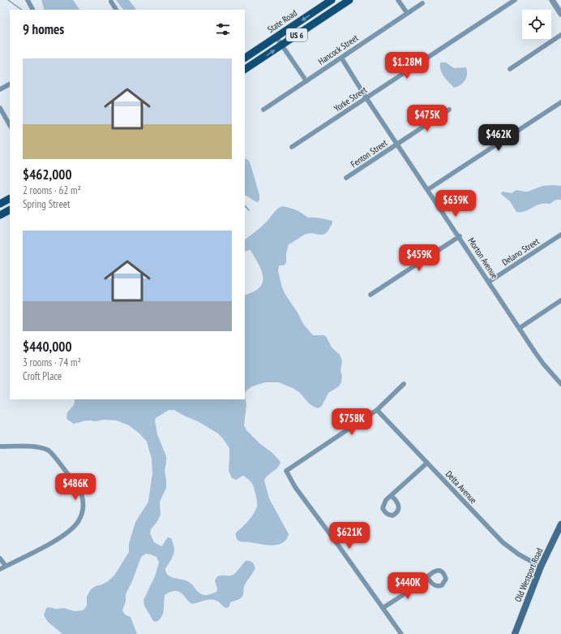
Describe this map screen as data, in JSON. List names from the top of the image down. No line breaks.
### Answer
{"streets":{"main road":["State Road","US 6","Old Westport Road"],"street":["Hancock Street","Yorke Street","Fenton Street","Delano Street","Morton Avenue","Delta Avenue"]},"crossings":[["Hancock Street","Morton Avenue"],["Yorke Street","Morton Avenue"],["Fenton Street","Morton Avenue"],["Delano Street","Morton Avenue"],["Delta Avenue","Old Westport Road"]],"page":{"heading":"9 homes","list":[{"name":"$462,000","note":"2 rooms · 62 m² · Spring Street"},{"name":"$440,000","note":"3 rooms · 74 m² · Croft Place"}],"price":["$1.28M","$475K","$462K","$639K","$459K","$758K","$486K","$621K","$440K"]}}
